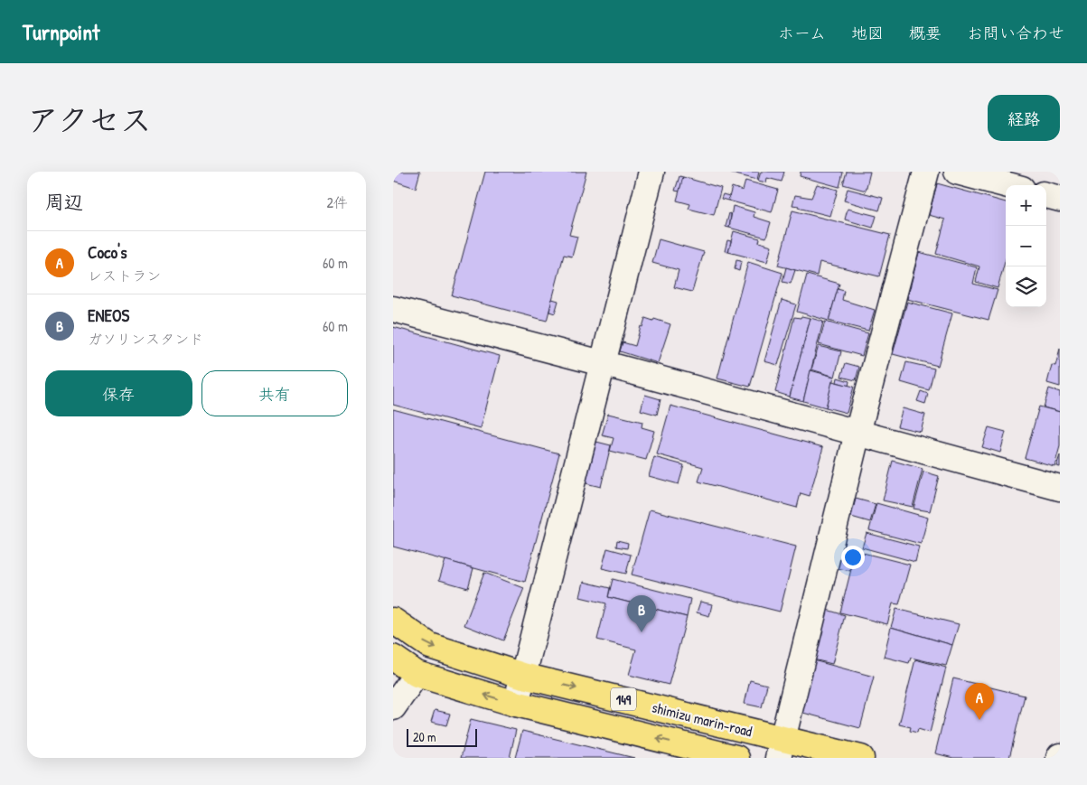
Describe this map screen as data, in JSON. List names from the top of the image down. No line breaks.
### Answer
{"streets":{"highway":["149","shimizu marin-road"]},"scale_bar":"20 m","page":{"header":"Turnpoint","nav":["ホーム","地図","概要","お問い合わせ"],"title":"アクセス","buttons":["経路",["保存","共有"]],"heading":["周辺","2件"],"map_buttons":["+","−"],"list":[{"mark":"A","name":"Coco's","note":"レストラン","value":"60 m"},{"mark":"B","name":"ENEOS","note":"ガソリンスタンド","value":"60 m"}],"pins":["B","A"],"scale":"20 m"}}
